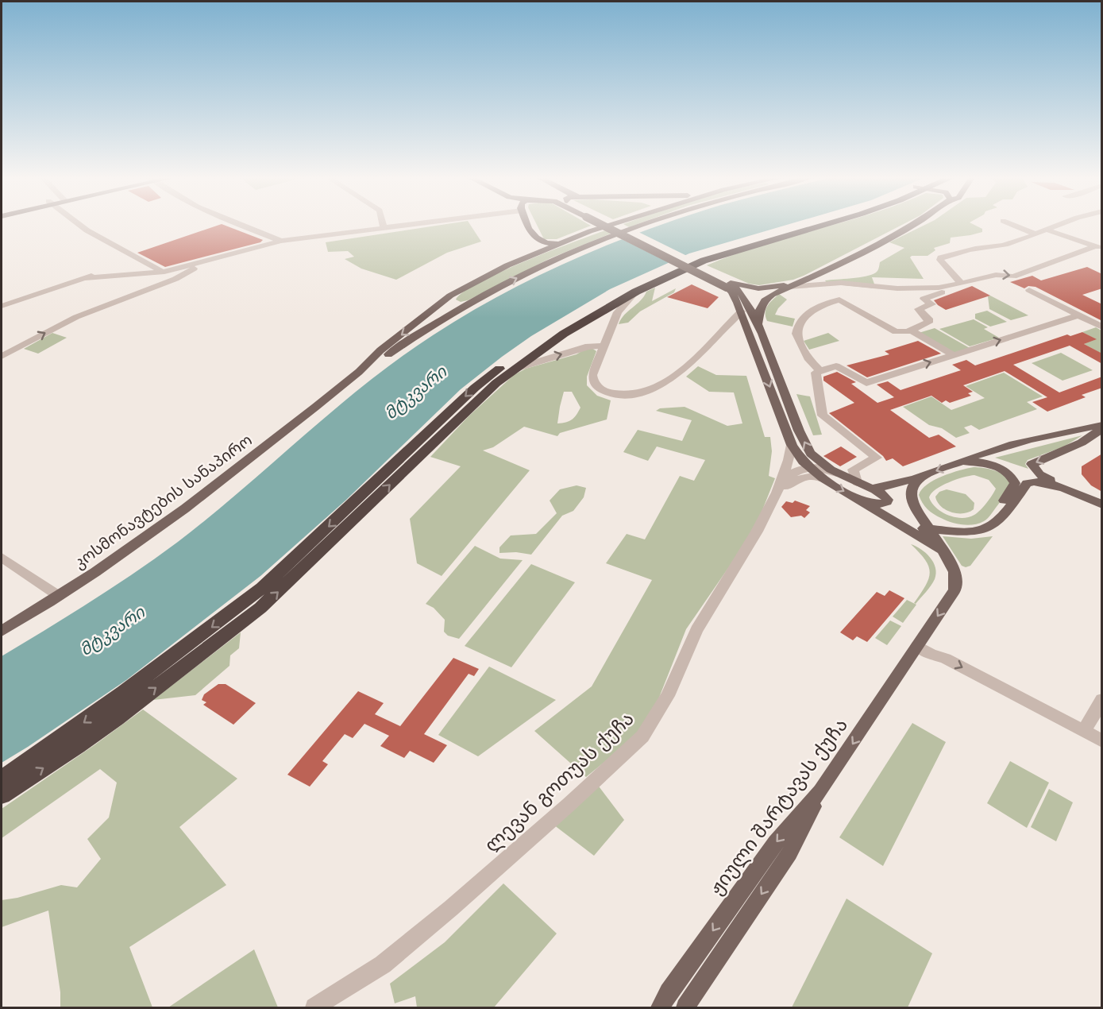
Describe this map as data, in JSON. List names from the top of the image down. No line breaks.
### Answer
{"streets":{"main road":["კოსმონავტების სანაპირო","ჟიული შარტავას ქუჩა"],"street":["ლევან გოთუას ქუჩა"]},"water":["მტკვარი"]}
